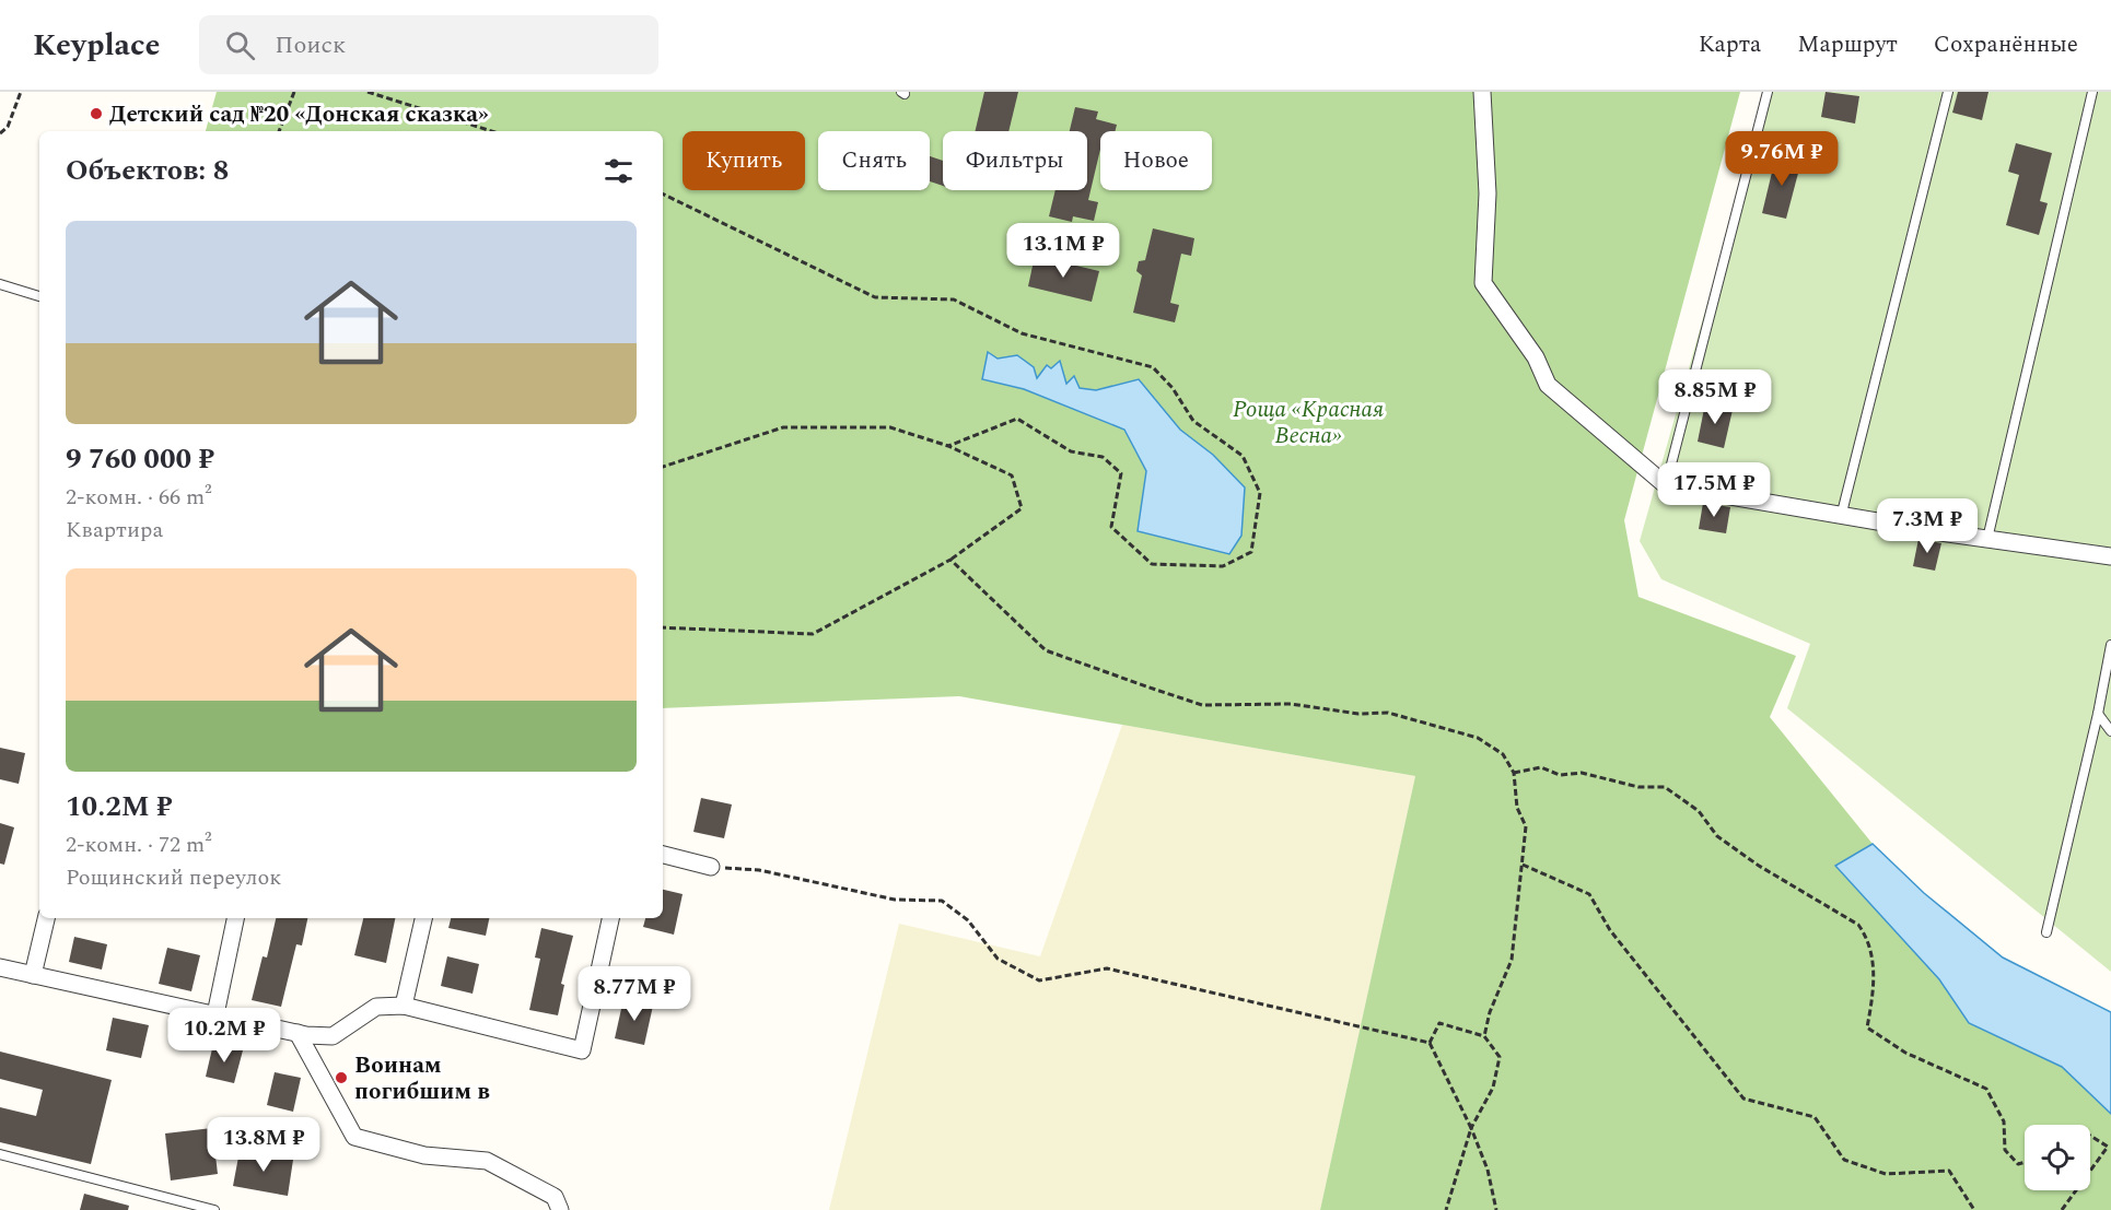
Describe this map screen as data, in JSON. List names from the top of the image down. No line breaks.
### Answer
{"parks":["Роща «Красная Весна»"],"places":["Детский сад №20 «Донская сказка»","Воинам погибшим в"],"page":{"header":"Keyplace","search":"Поиск","nav":["Карта","Маршрут","Сохранённые"],"price":["9.76M ₽","13.1M ₽","8.85M ₽","17.5M ₽","7.3M ₽","8.77M ₽","10.2M ₽","13.8M ₽"],"chip":["Купить","Снять","Фильтры","Новое"],"heading":"Объектов: 8","list":[{"name":"9 760 000 ₽","note":"2-комн. · 66 m² · Квартира"},{"name":"10.2M ₽","note":"2-комн. · 72 m² · Рощинский переулок"}]}}
